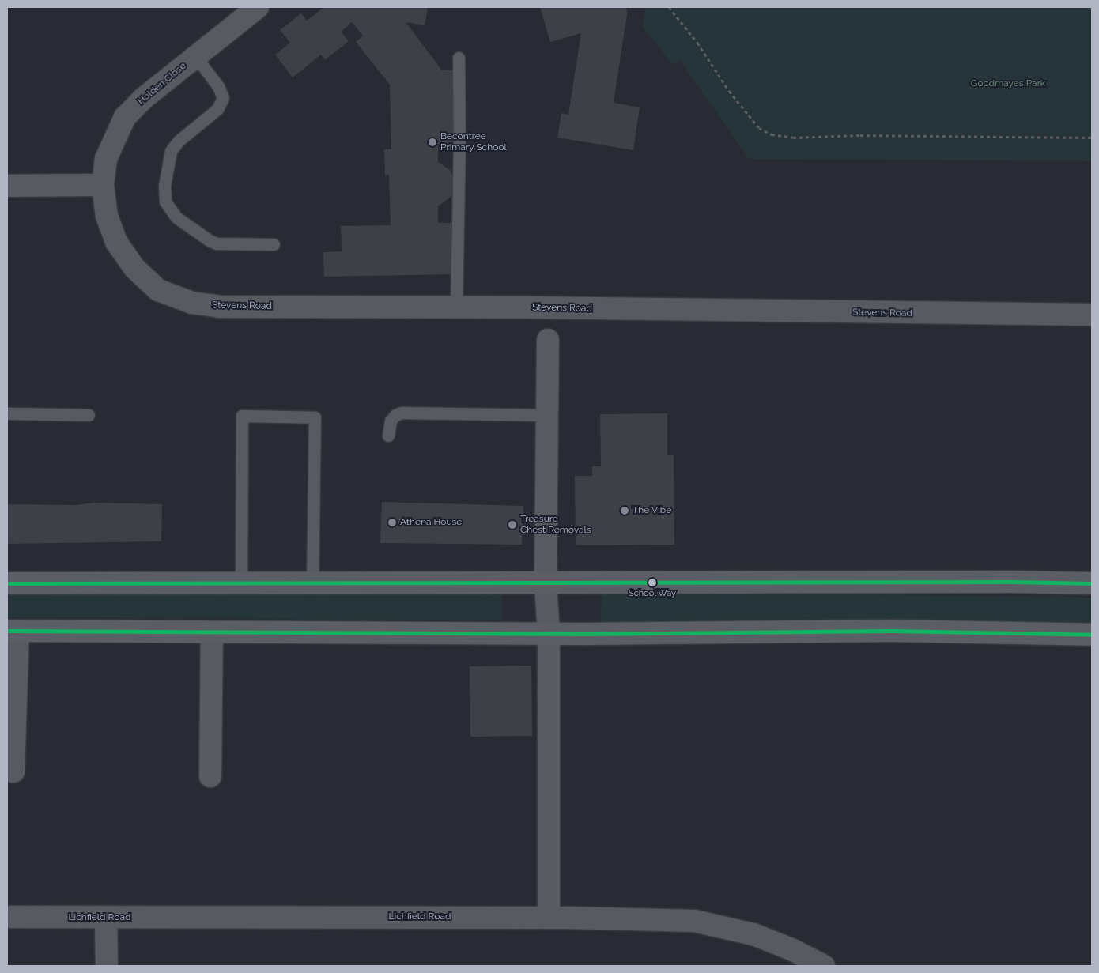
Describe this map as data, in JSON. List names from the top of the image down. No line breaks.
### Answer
{"streets":{"street":["Holden Close","Stevens Road","Lichfield Road"]},"crossings":[["Holden Close","Stevens Road"]],"parks":["Goodmayes Park"],"places":["Becontree Primary School","The Vibe","Athena House","Treasure Chest Removals","School Way"]}
